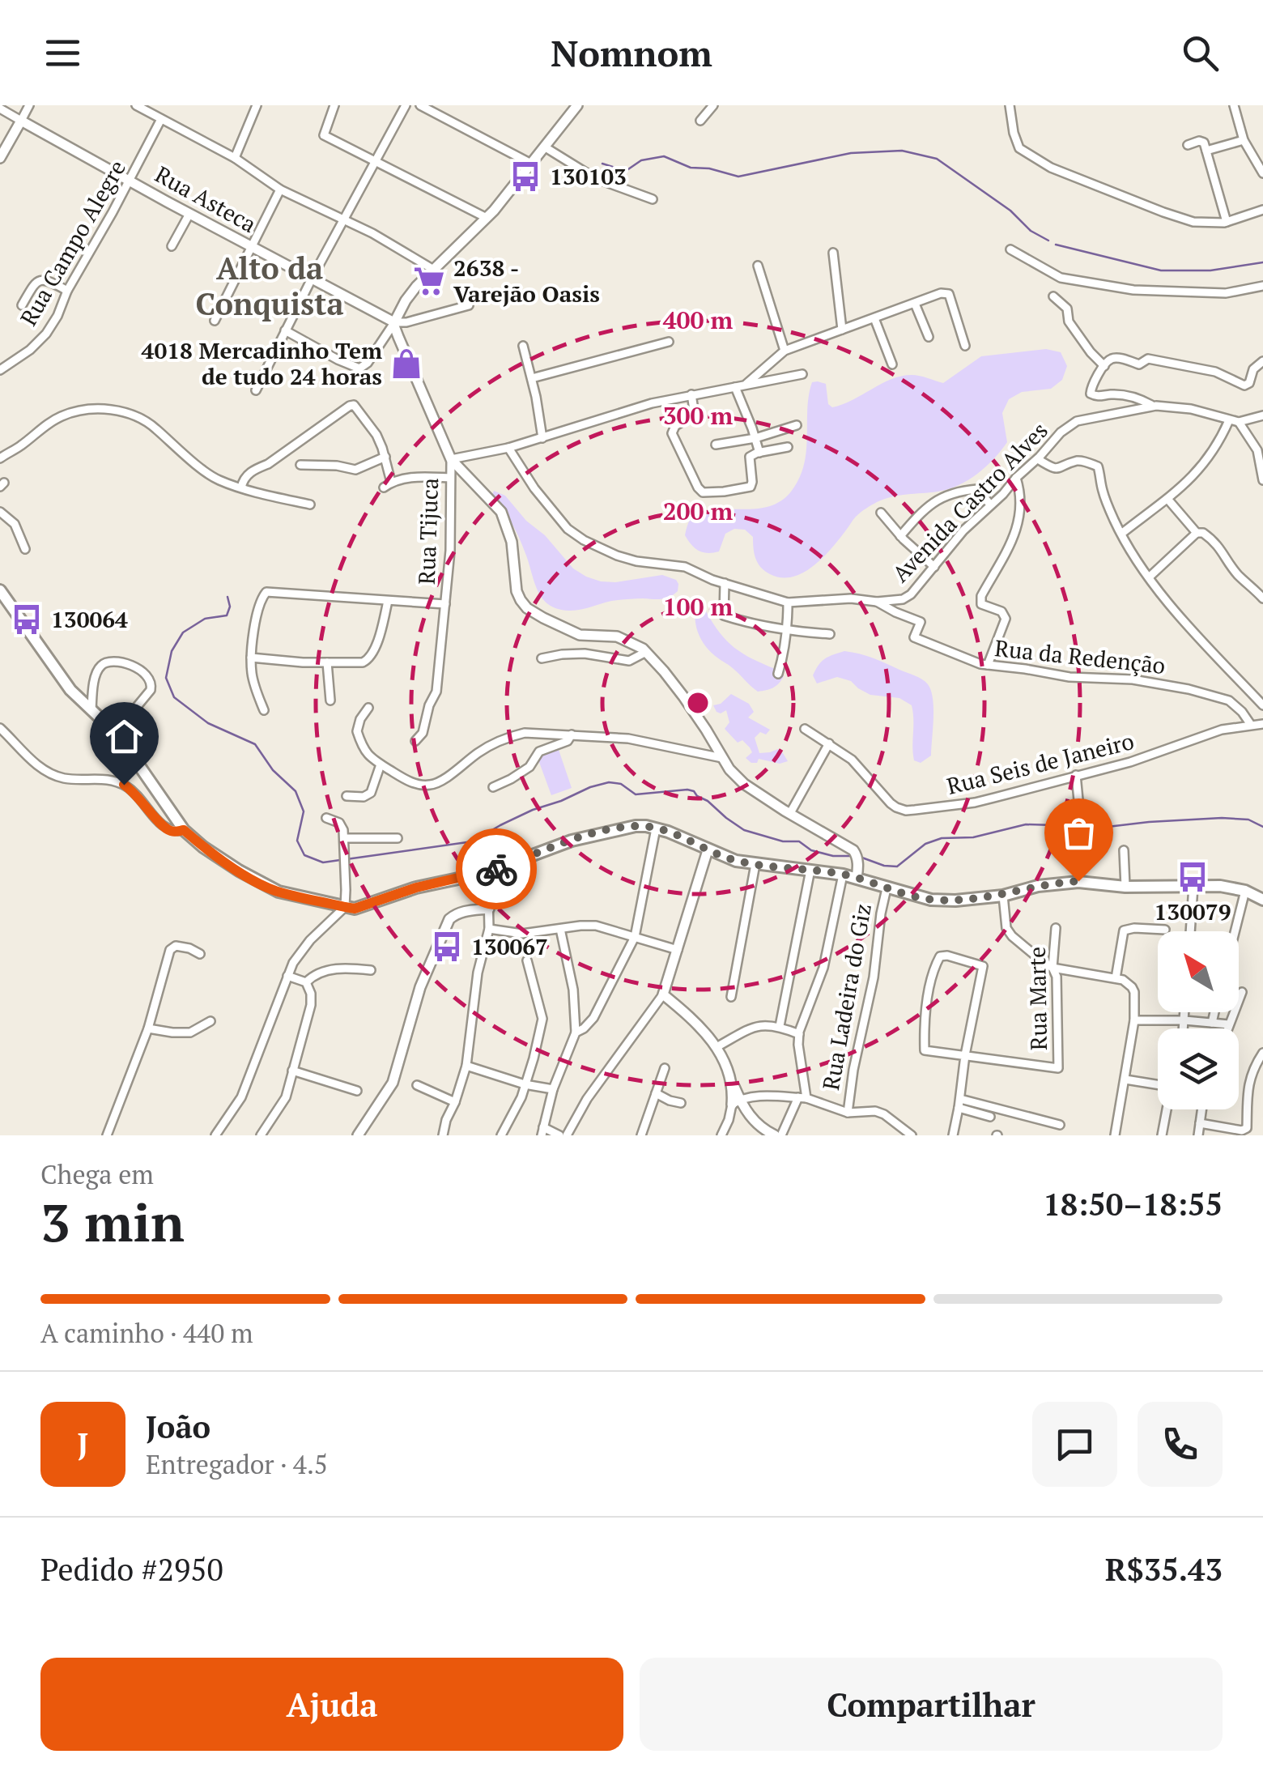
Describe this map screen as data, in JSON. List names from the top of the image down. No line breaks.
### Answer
{"streets":{"street":["Rua Asteca","Rua Campo Alegre","Avenida Castro Alves","Rua Tijuca","Rua da Redenção","Rua Seis de Janeiro","Rua Ladeira do Giz","Rua Marte"]},"crossings":[["Rua Asteca","Rua Campo Alegre"],["Rua Asteca","Rua Tijuca"],["Avenida Castro Alves","Rua da Redenção"],["Rua Tijuca","Rua Ladeira do Giz"],["Rua da Redenção","Rua Seis de Janeiro"]],"districts":["Alto da Conquista"],"places":{"bus stop":["130103","130064","130079","130067"],"supermarket":["2638 - Varejão Oasis"],"shop":["4018 Mercadinho Tem de tudo 24 horas"]},"north":"top left","page":{"header":"Nomnom","heading":["3 min","Chega em","18:50–18:55"],"panel":["João","Entregador · 4.5","Pedido #2950","R$35.43"],"bar":"A caminho · 440 m","round":"J","buttons":["Ajuda","Compartilhar"]},"rings":["400 m","300 m","200 m","100 m"]}
